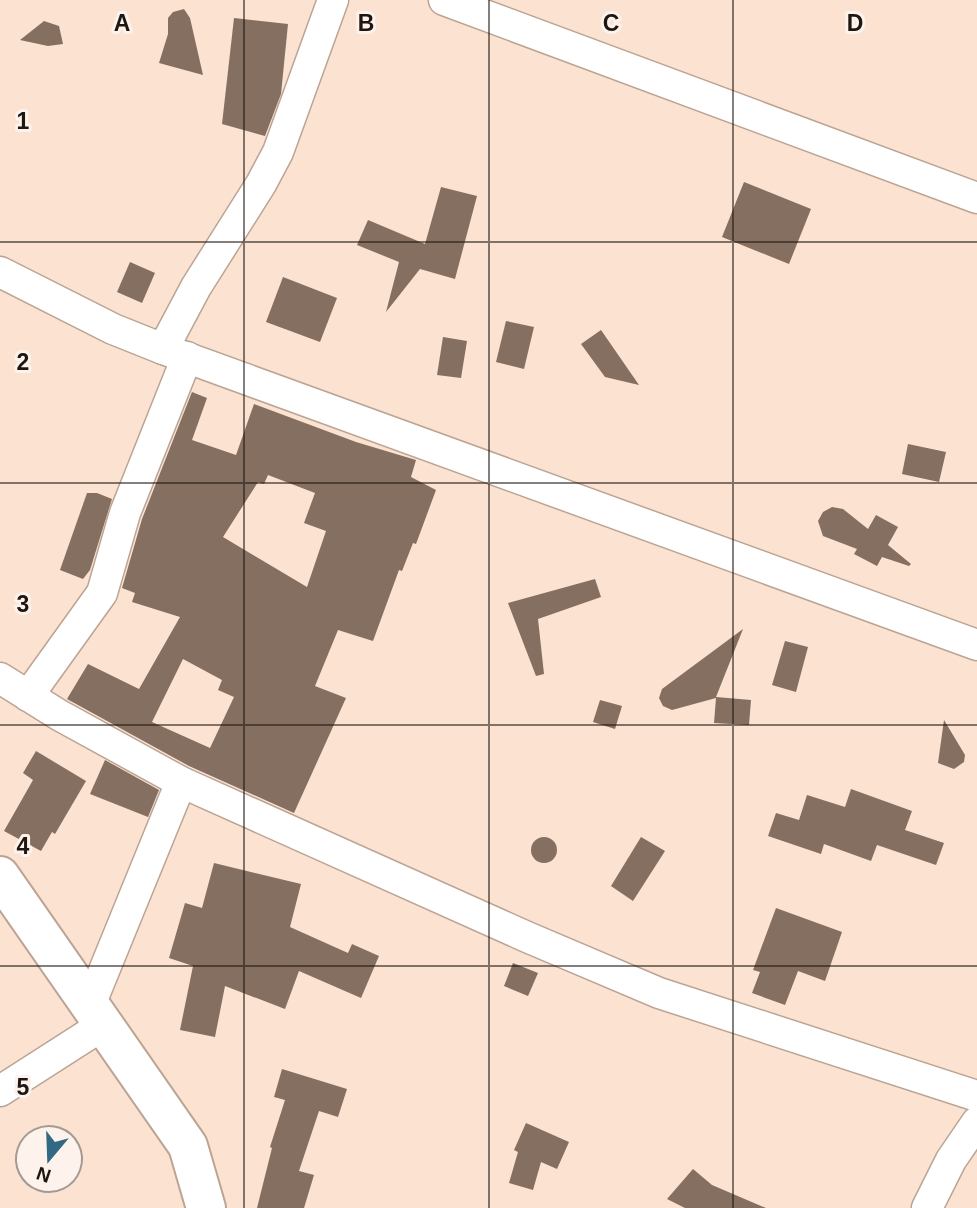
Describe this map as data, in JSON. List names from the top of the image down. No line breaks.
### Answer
{"north":"bottom","grid":{"columns":["A","B","C","D"],"rows":["1","2","3","4","5"]}}
